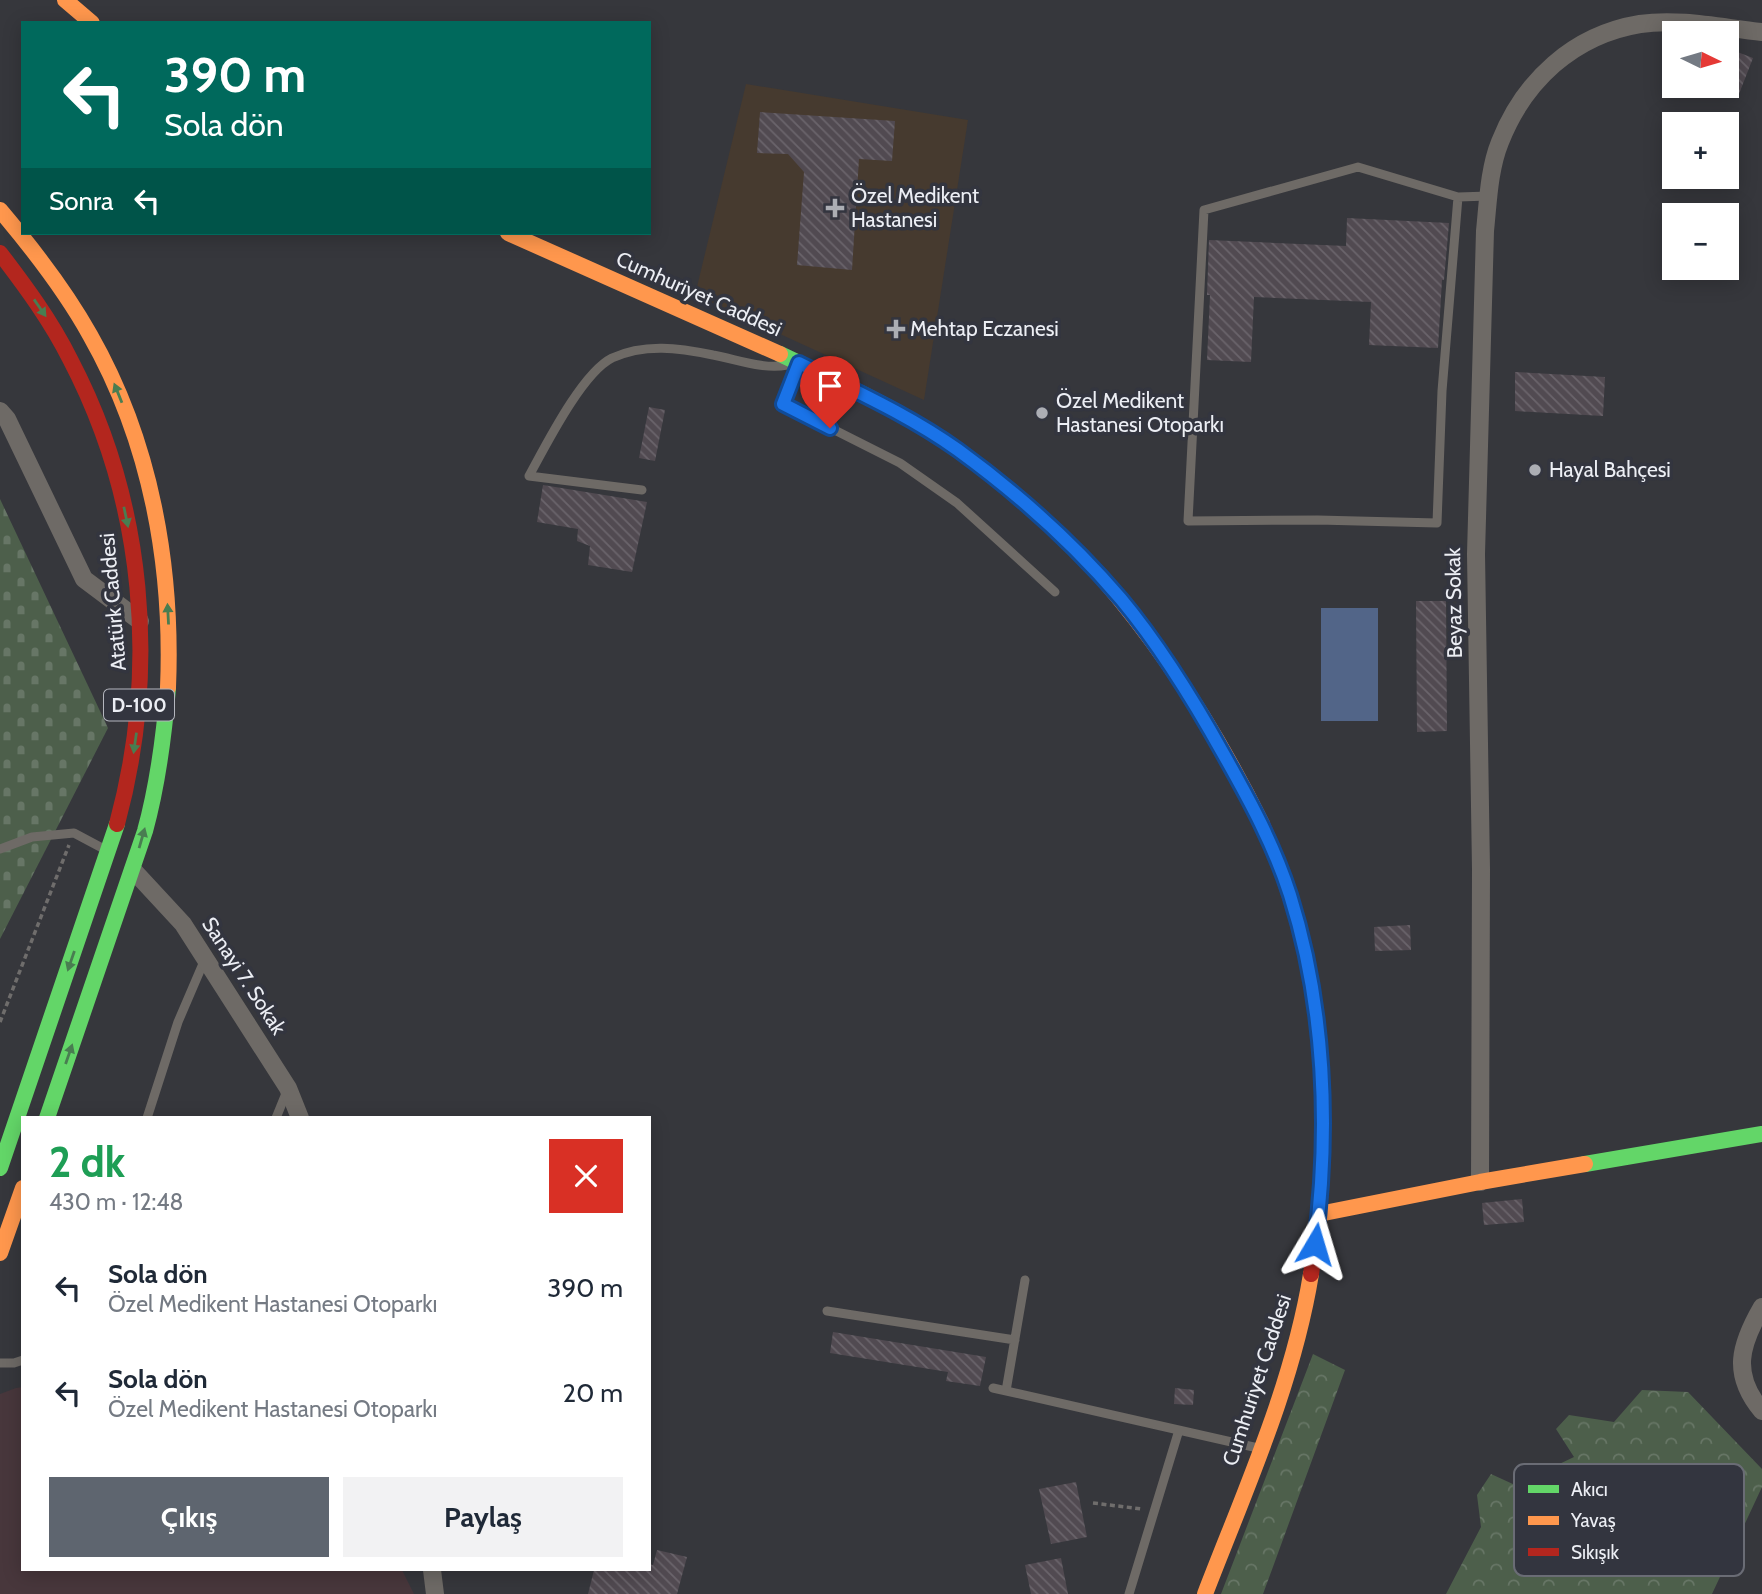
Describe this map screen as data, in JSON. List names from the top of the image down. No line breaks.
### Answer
{"streets":{"main road":["Cumhuriyet Caddesi","Atatürk Caddesi","D-100"],"street":["Beyaz Sokak","Sanayi 7. Sokak"]},"crossings":[["D-100","Sanayi 7. Sokak"]],"places":{"health":["Özel Medikent Hastanesi","Mehtap Eczanesi"],"other":["Özel Medikent Hastanesi Otoparkı","Hayal Bahçesi"]},"legend":["Akıcı","Yavaş","Sıkışık"],"north":"right","page":{"map_buttons":["+","−"],"turn":["390 m","Sola dön"],"then":"Sonra","heading":["2 dk","430 m · 12:48"],"list":[{"name":"Sola dön","note":"Özel Medikent Hastanesi Otoparkı","value":"390 m"},{"name":"Sola dön","note":"Özel Medikent Hastanesi Otoparkı","value":"20 m"}],"buttons":["Çıkış","Paylaş"]}}
